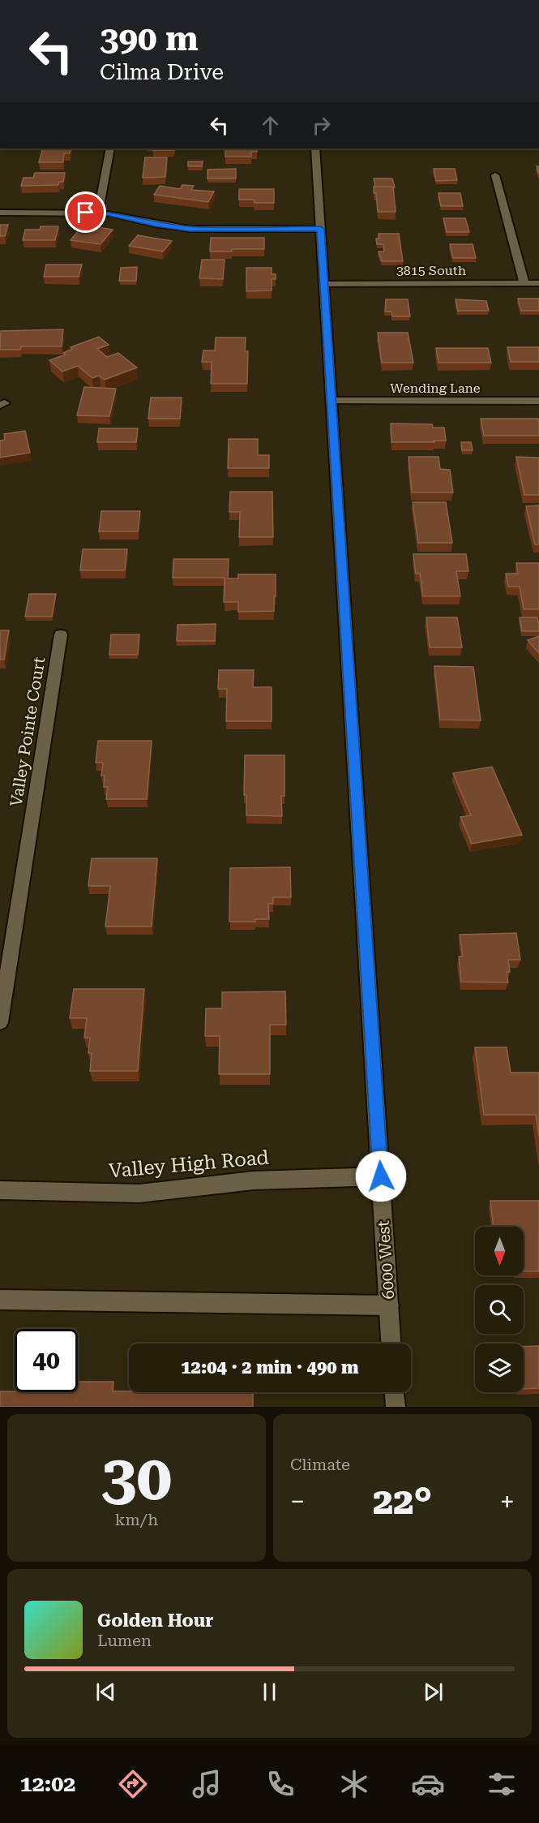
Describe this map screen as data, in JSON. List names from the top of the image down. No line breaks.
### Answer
{"streets":{"street":["3815 South","Wending Lane","Valley Pointe Court","Valley High Road","6000 West"]},"crossings":[["3815 South","6000 West"],["Wending Lane","6000 West"],["Valley High Road","6000 West"]],"north":"bottom","page":{"turn":["390 m","Cilma Drive"],"limit":"40","trip":"12:04 · 2 min · 490 m","tile":[["30","km/h"],"Climate"],"heat":["−","22°","+"],"song":["Golden Hour","Lumen"],"tabs":"12:02"}}
